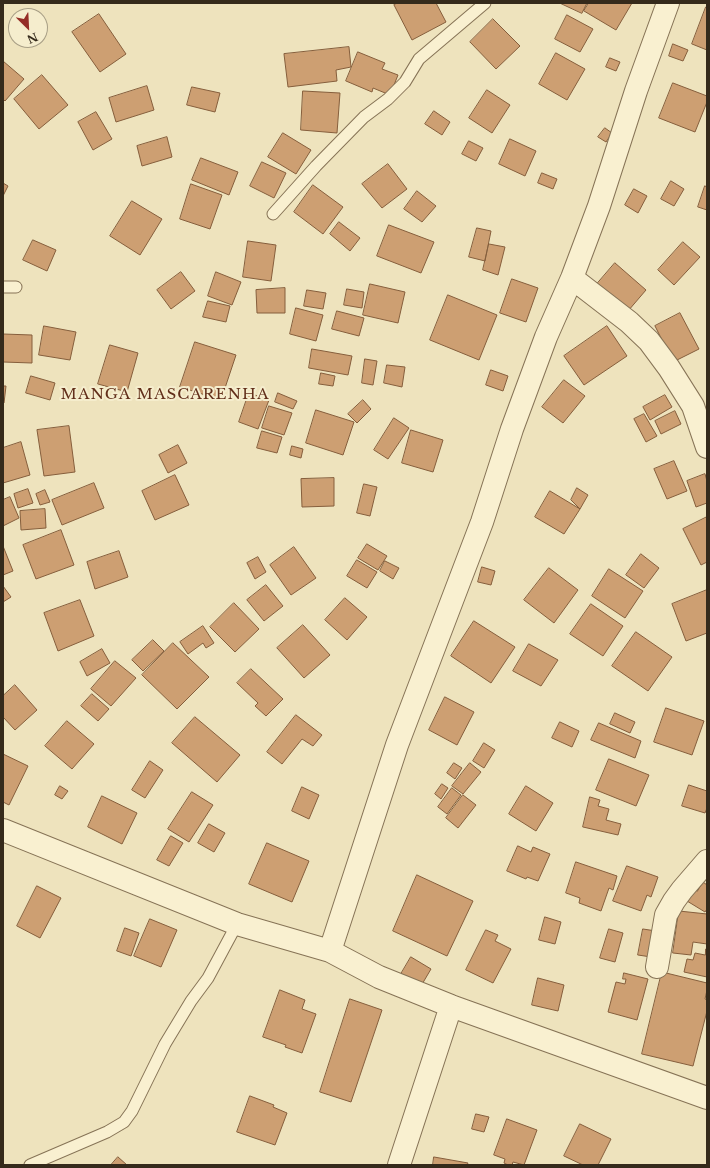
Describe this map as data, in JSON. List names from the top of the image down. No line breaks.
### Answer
{"districts":["MANGA MASCARENHA"],"north":"bottom right"}
